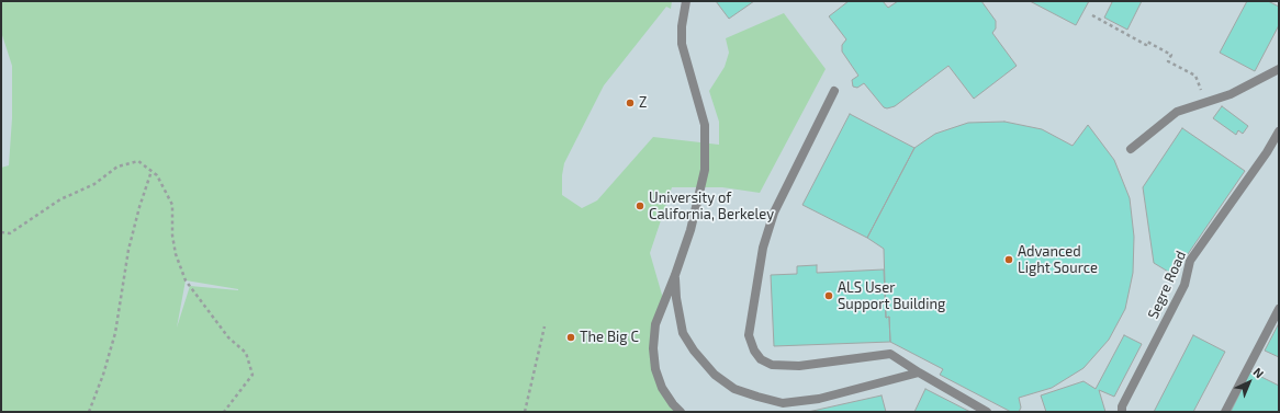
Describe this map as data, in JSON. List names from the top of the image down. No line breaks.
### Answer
{"streets":{"lane":["Segre Road"]},"places":["Z","University of California, Berkeley","Advanced Light Source","ALS User Support Building","The Big C"],"north":"top right"}
